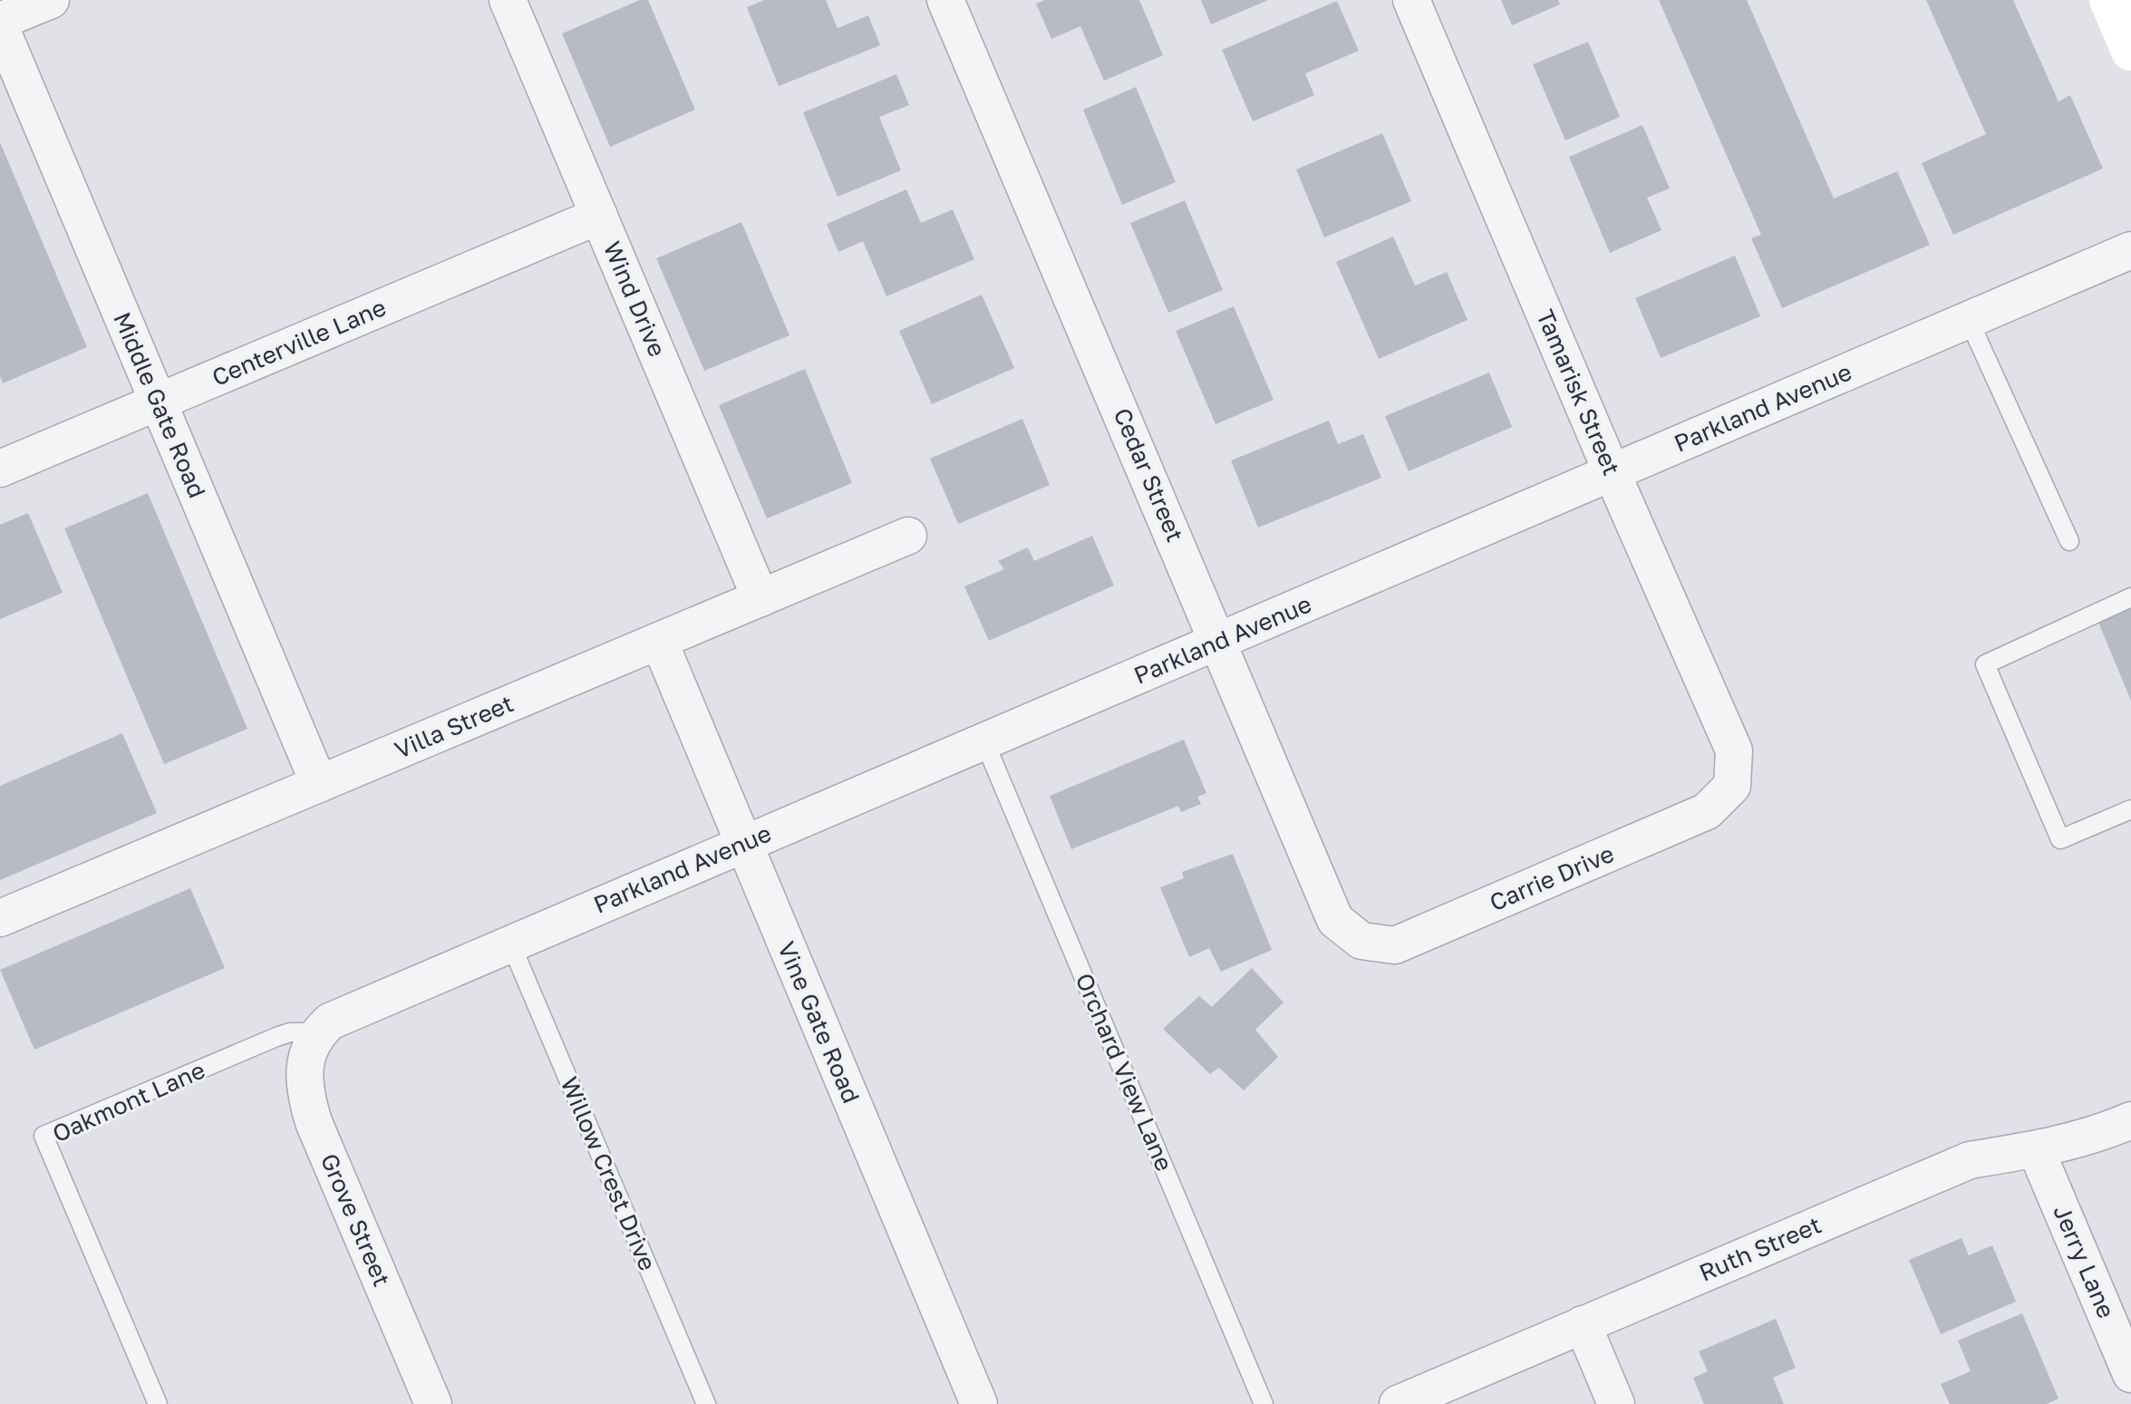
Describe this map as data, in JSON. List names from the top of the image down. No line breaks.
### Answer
{"streets":{"street":["Wind Drive","Centerville Lane","Tamarisk Street","Middle Gate Road","Parkland Avenue","Cedar Street","Villa Street","Carrie Drive","Vine Gate Road","Grove Street","Ruth Street","Jerry Lane"],"lane":["Orchard View Lane","Oakmont Lane","Willow Crest Drive"]},"crossings":[["Wind Drive","Centerville Lane"],["Wind Drive","Villa Street"],["Centerville Lane","Middle Gate Road"],["Tamarisk Street","Parkland Avenue"],["Tamarisk Street","Carrie Drive"],["Middle Gate Road","Villa Street"],["Parkland Avenue","Cedar Street"],["Parkland Avenue","Vine Gate Road"],["Parkland Avenue","Orchard View Lane"],["Parkland Avenue","Oakmont Lane"],["Parkland Avenue","Willow Crest Drive"],["Parkland Avenue","Grove Street"],["Cedar Street","Carrie Drive"],["Villa Street","Vine Gate Road"],["Oakmont Lane","Grove Street"],["Ruth Street","Jerry Lane"]]}
